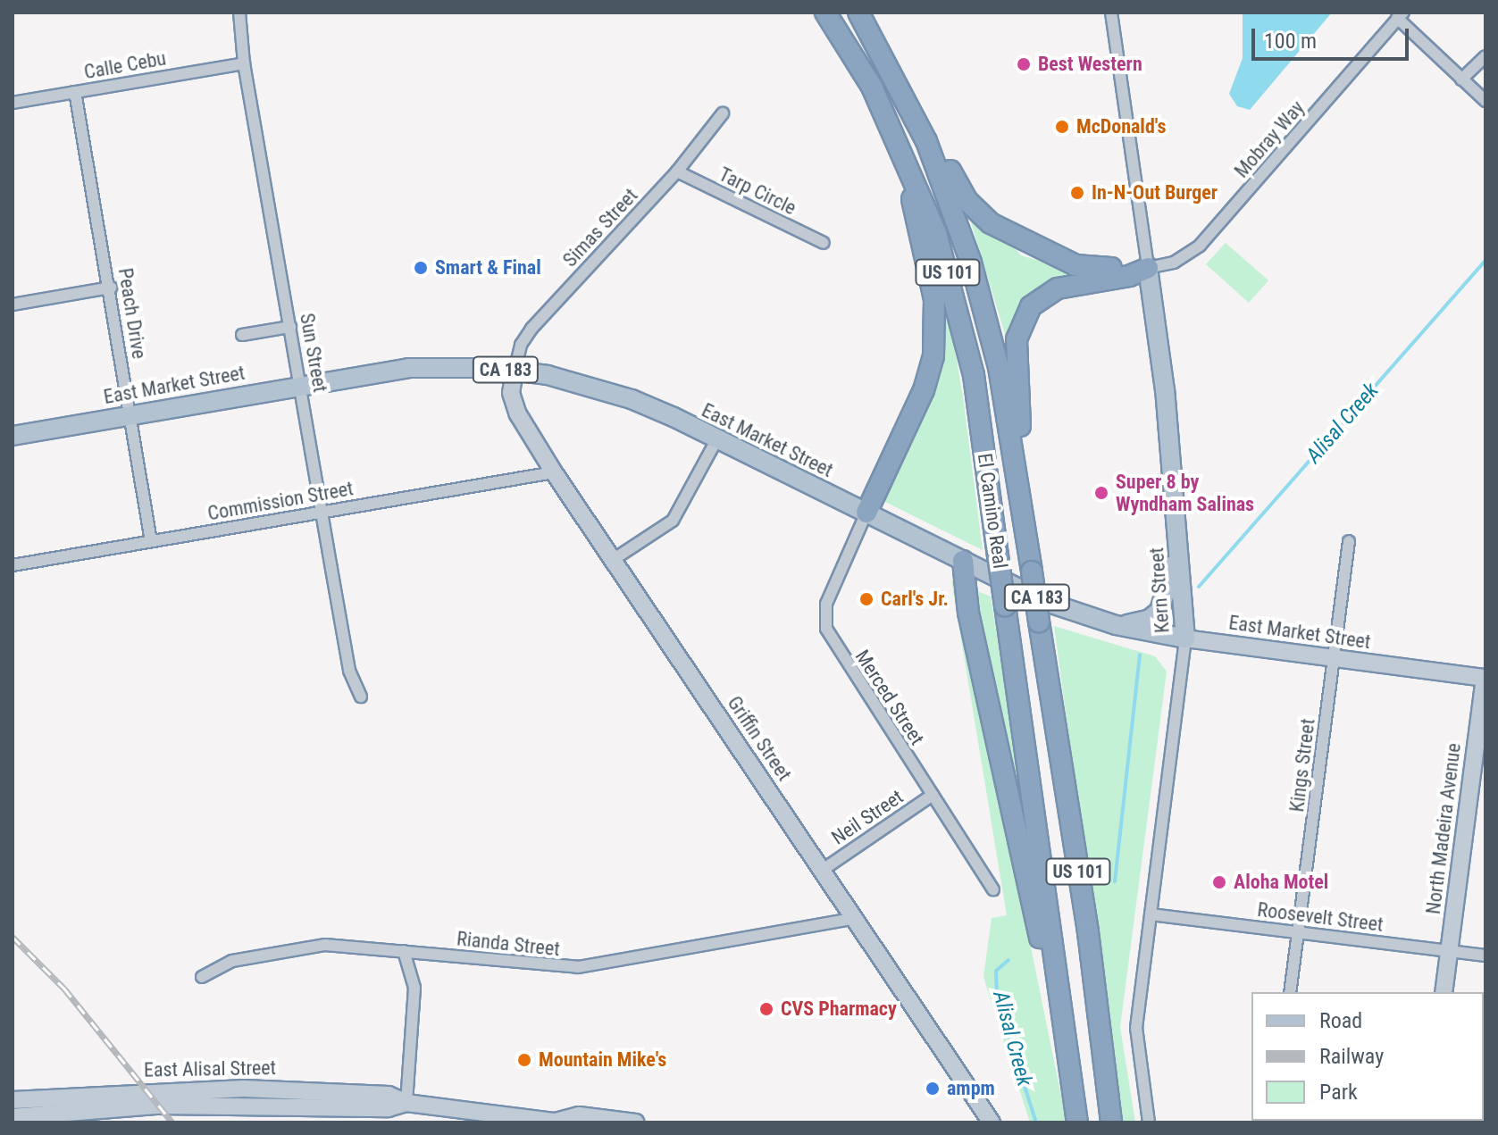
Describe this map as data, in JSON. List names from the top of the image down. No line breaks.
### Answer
{"streets":{"highway":["US 101","El Camino Real"],"main road":["CA 183","East Market Street","Kern Street","Griffin Street","North Madeira Avenue","East Alisal Street"],"street":["Calle Cebu","Mobray Way","Tarp Circle","Simas Street","Peach Drive","Sun Street","Commission Street","Merced Street","Kings Street","Neil Street","Roosevelt Street","Rianda Street"]},"crossings":[["Calle Cebu","Peach Drive"],["Calle Cebu","Sun Street"],["Mobray Way","Kern Street"],["Tarp Circle","Simas Street"],["Simas Street","East Market Street"],["Simas Street","Griffin Street"],["Peach Drive","East Market Street"],["Peach Drive","Commission Street"],["Sun Street","East Market Street"],["Sun Street","Commission Street"],["East Market Street","Kern Street"],["East Market Street","Merced Street"],["East Market Street","Griffin Street"],["East Market Street","Kings Street"],["East Market Street","North Madeira Avenue"],["Commission Street","Griffin Street"],["Kern Street","Roosevelt Street"],["Merced Street","Neil Street"],["Griffin Street","Neil Street"],["Griffin Street","Rianda Street"],["Kings Street","Roosevelt Street"],["North Madeira Avenue","Roosevelt Street"]],"water":["Alisal Creek"],"places":["Best Western","McDonald's","In-N-Out Burger","Smart & Final","Super 8 by Wyndham Salinas","Carl's Jr.","Aloha Motel","CVS Pharmacy","Mountain Mike's","ampm"],"legend":["Road","Railway","Park"],"scale_bar":"100 m"}
